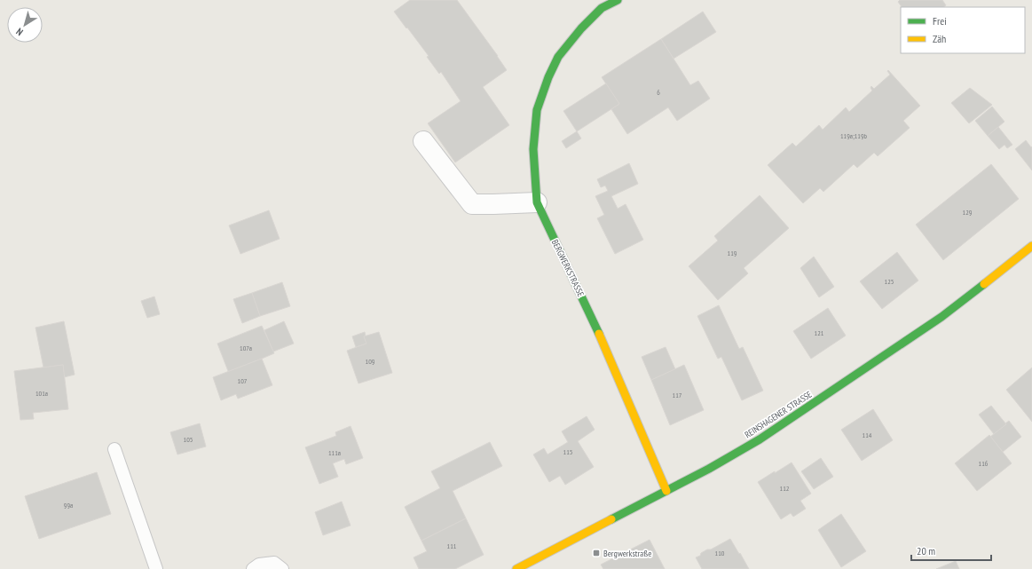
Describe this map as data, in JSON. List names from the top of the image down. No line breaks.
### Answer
{"streets":{"main road":["BERGWERKSTRASSE","REINSHAGENER STRASSE"]},"crossings":[["BERGWERKSTRASSE","REINSHAGENER STRASSE"]],"places":{"transit":["Bergwerkstraße"]},"house_numbers":["6","119a;119b","129","119","125","121","107a","109","107","101a","117","114","105","115","111a","116","112","99a","111","110"],"legend":["Frei","Zäh"],"scale_bar":"20 m","north":"bottom left"}
